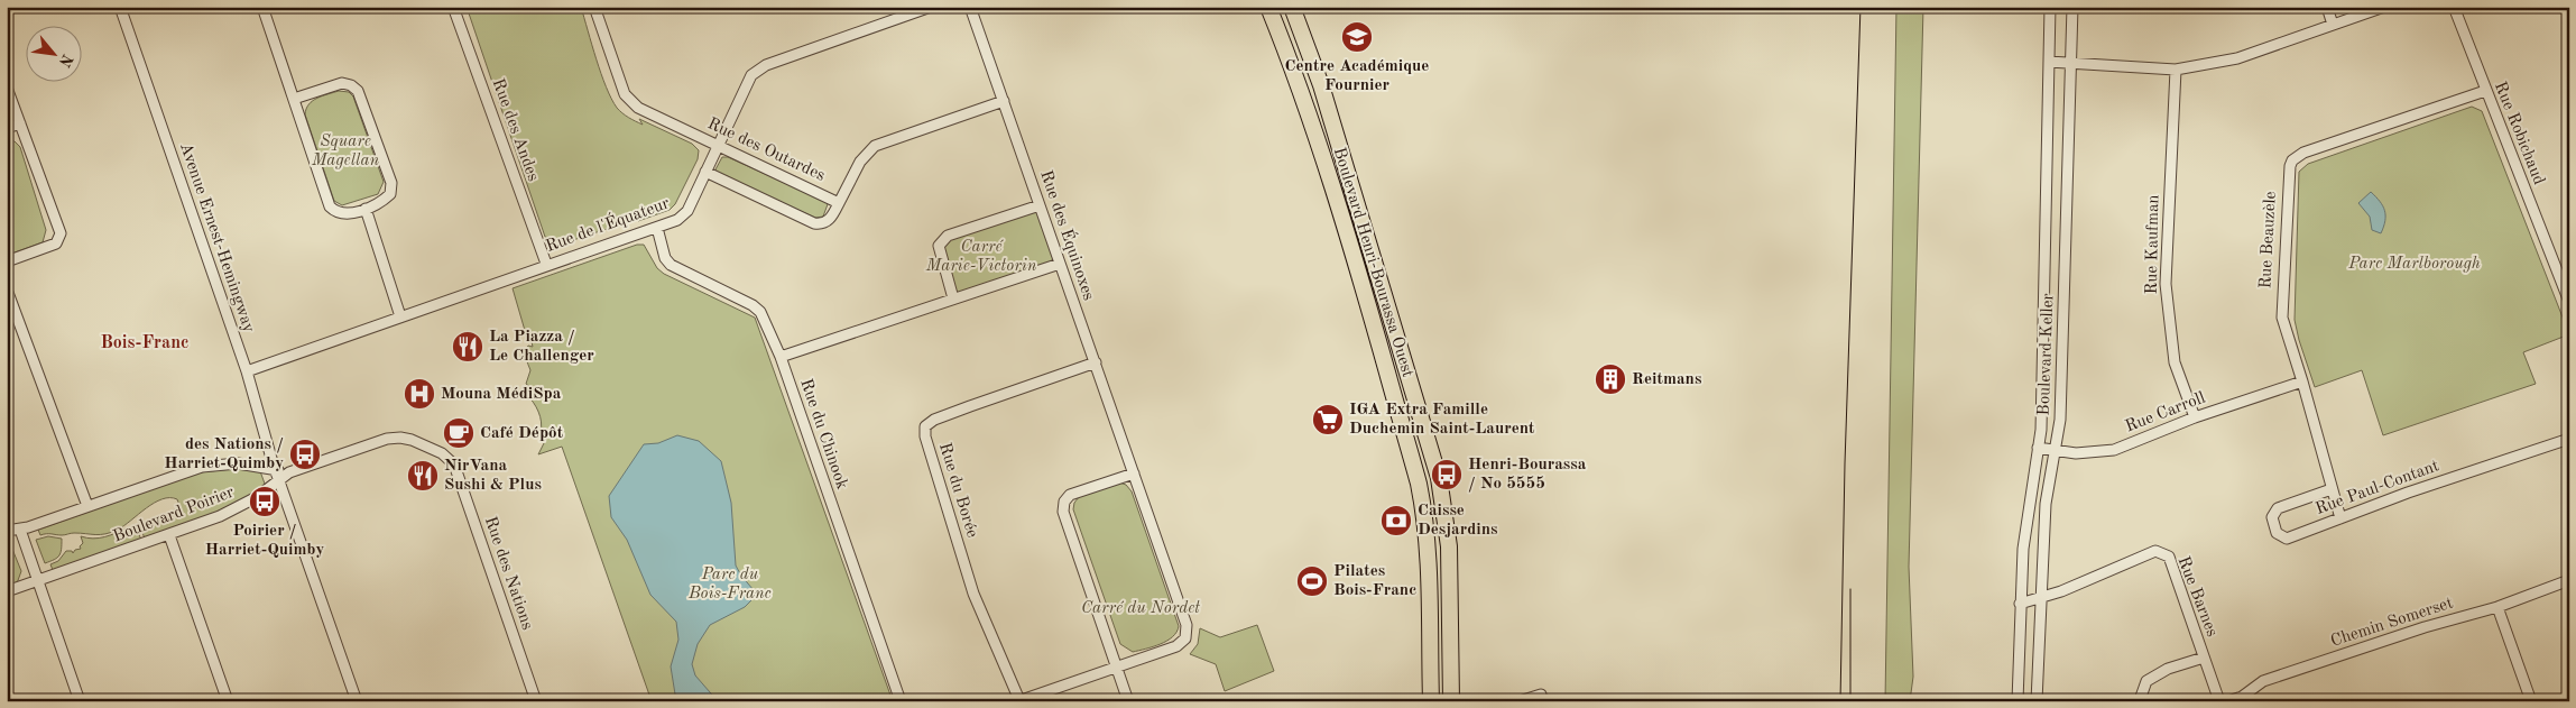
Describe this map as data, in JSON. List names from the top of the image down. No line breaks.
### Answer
{"streets":{"main road":["Boulevard Henri-Bourassa Ouest"],"street":["Rue des Andes","Rue Robichaud","Rue des Outardes","Rue de l'Équateur","Rue des Équinoxes","Avenue Ernest-Hemingway","Rue Beauzèle","Rue Kaufman","Boulevard Keller","Rue Carroll","Rue du Chinook","Rue Paul-Contant","Rue du Borée","Boulevard Poirier","Rue des Nations","Rue Barnes","Chemin Somerset"]},"crossings":[["Rue des Andes","Rue de l'Équateur"],["Rue Robichaud","Rue Beauzèle"],["Rue des Outardes","Rue de l'Équateur"],["Rue de l'Équateur","Avenue Ernest-Hemingway"],["Rue de l'Équateur","Rue du Chinook"],["Rue des Équinoxes","Rue du Borée"],["Avenue Ernest-Hemingway","Boulevard Poirier"],["Rue Beauzèle","Rue Carroll"],["Rue Beauzèle","Rue Paul-Contant"],["Rue Kaufman","Rue Carroll"],["Boulevard Keller","Rue Carroll"],["Boulevard Keller","Rue Barnes"],["Boulevard Poirier","Rue des Nations"]],"districts":["Bois-Franc"],"parks":["Square Magellan","Carré Marie-Victorin","Parc Marlborough","Parc du Bois-Franc","Carré du Nordet"],"places":{"school or university":["Centre Académique Fournier"],"restaurant":["La Piazza / Le Challenger","NirVana Sushi & Plus"],"building":["Reitmans"],"hospital":["Mouna MédiSpa"],"supermarket":["IGA Extra Famille Duchemin Saint-Laurent"],"cafe":["Café Dépôt"],"bus stop":["des Nations / Harriet-Quimby","Henri-Bourassa / No 5555","Poirier / Harriet-Quimby"],"bank":["Caisse Desjardins"],"sports":["Pilates Bois-Franc"]},"north":"bottom right"}
